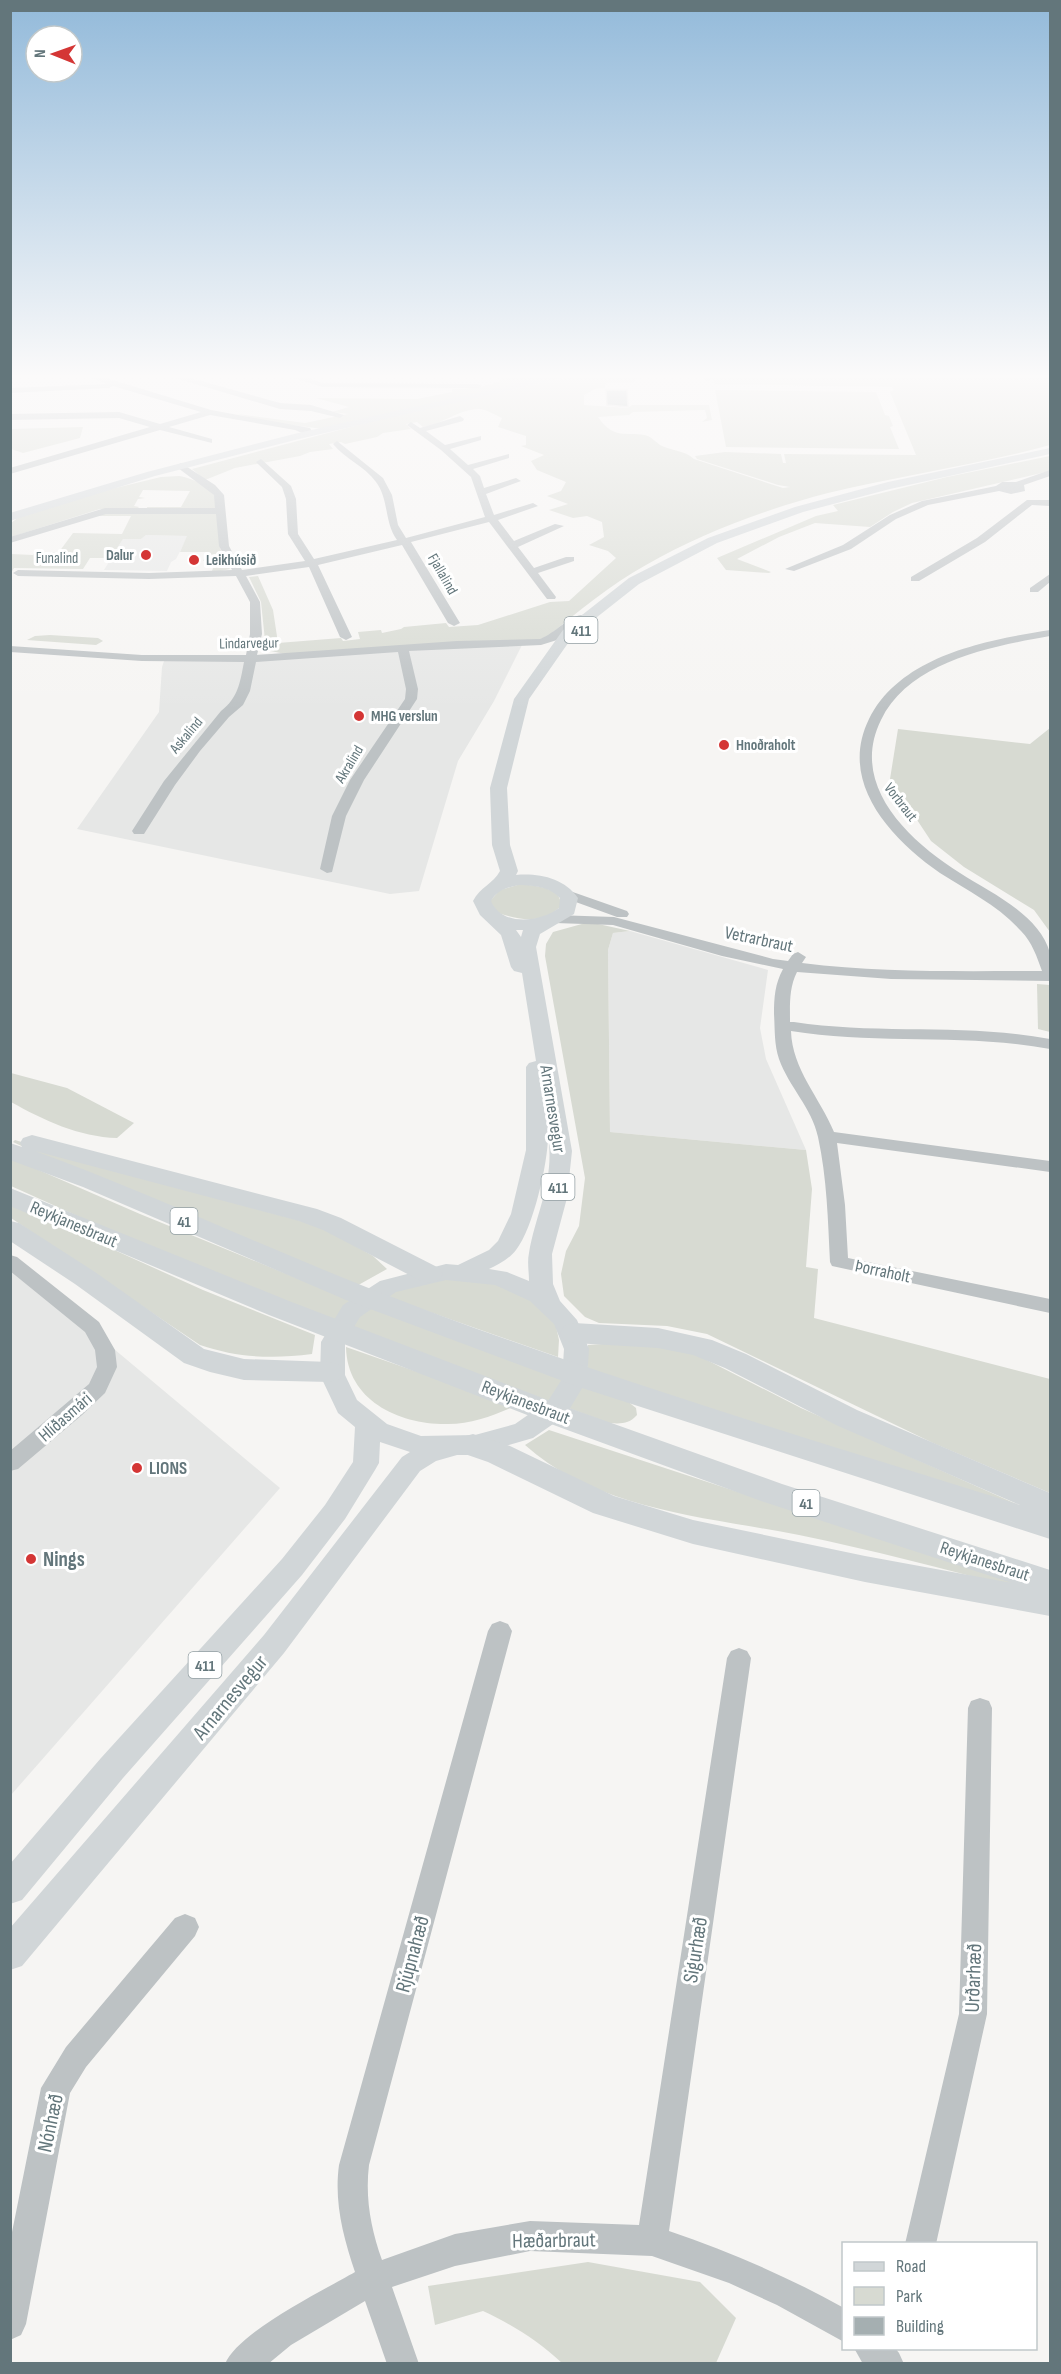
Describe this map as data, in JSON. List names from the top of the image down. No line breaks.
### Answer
{"streets":{"highway":["41","Reykjanesbraut"],"main road":["411","Arnarnesvegur"],"street":["Funalind","Fjallalind","Lindarvegur","Askalind","Akralind","Vorbraut","Vetrarbraut","Þorraholt","Hlíðasmári","Sigurhæð","Rjúpnahæð","Urðarhæð","Nónhæð","Hæðarbraut"]},"crossings":[["Funalind","Fjallalind"],["Funalind","Askalind"],["Fjallalind","Askalind"],["411","Lindarvegur"],["411","Vetrarbraut"],["411","Arnarnesvegur"],["Lindarvegur","Askalind"],["Lindarvegur","Akralind"],["Vorbraut","Vetrarbraut"],["Vetrarbraut","Arnarnesvegur"],["Vetrarbraut","Þorraholt"],["Sigurhæð","Hæðarbraut"],["Rjúpnahæð","Hæðarbraut"]],"places":["Dalur","Leikhúsið","MHG verslun","Hnoðraholt","LIONS","Nings"],"legend":["Road","Park","Building"],"north":"left"}
